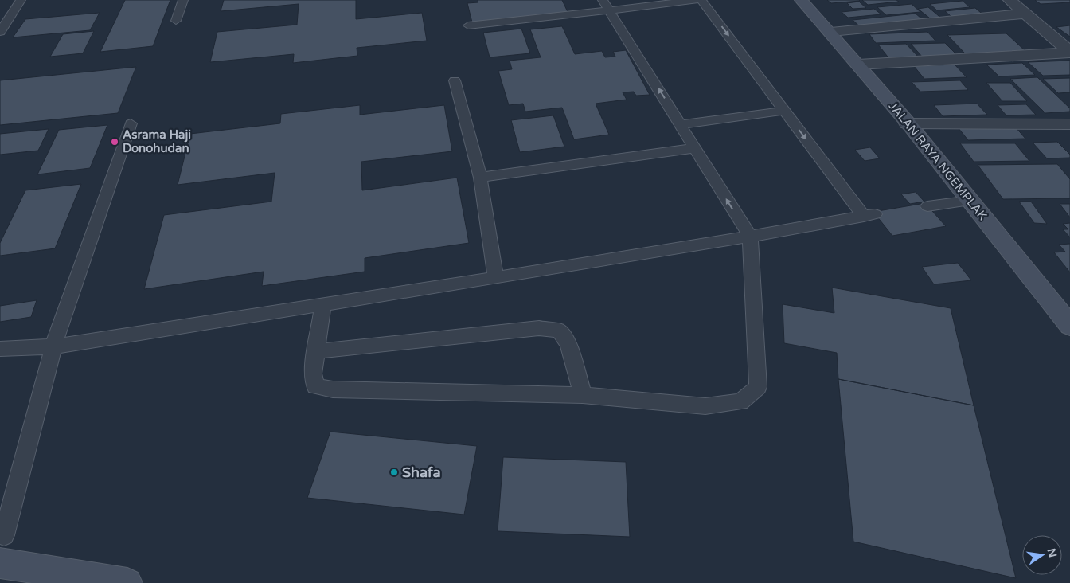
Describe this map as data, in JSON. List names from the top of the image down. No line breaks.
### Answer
{"streets":{"main road":["JALAN RAYA NGEMPLAK"]},"places":["Asrama Haji Donohudan","Shafa"],"north":"right"}
